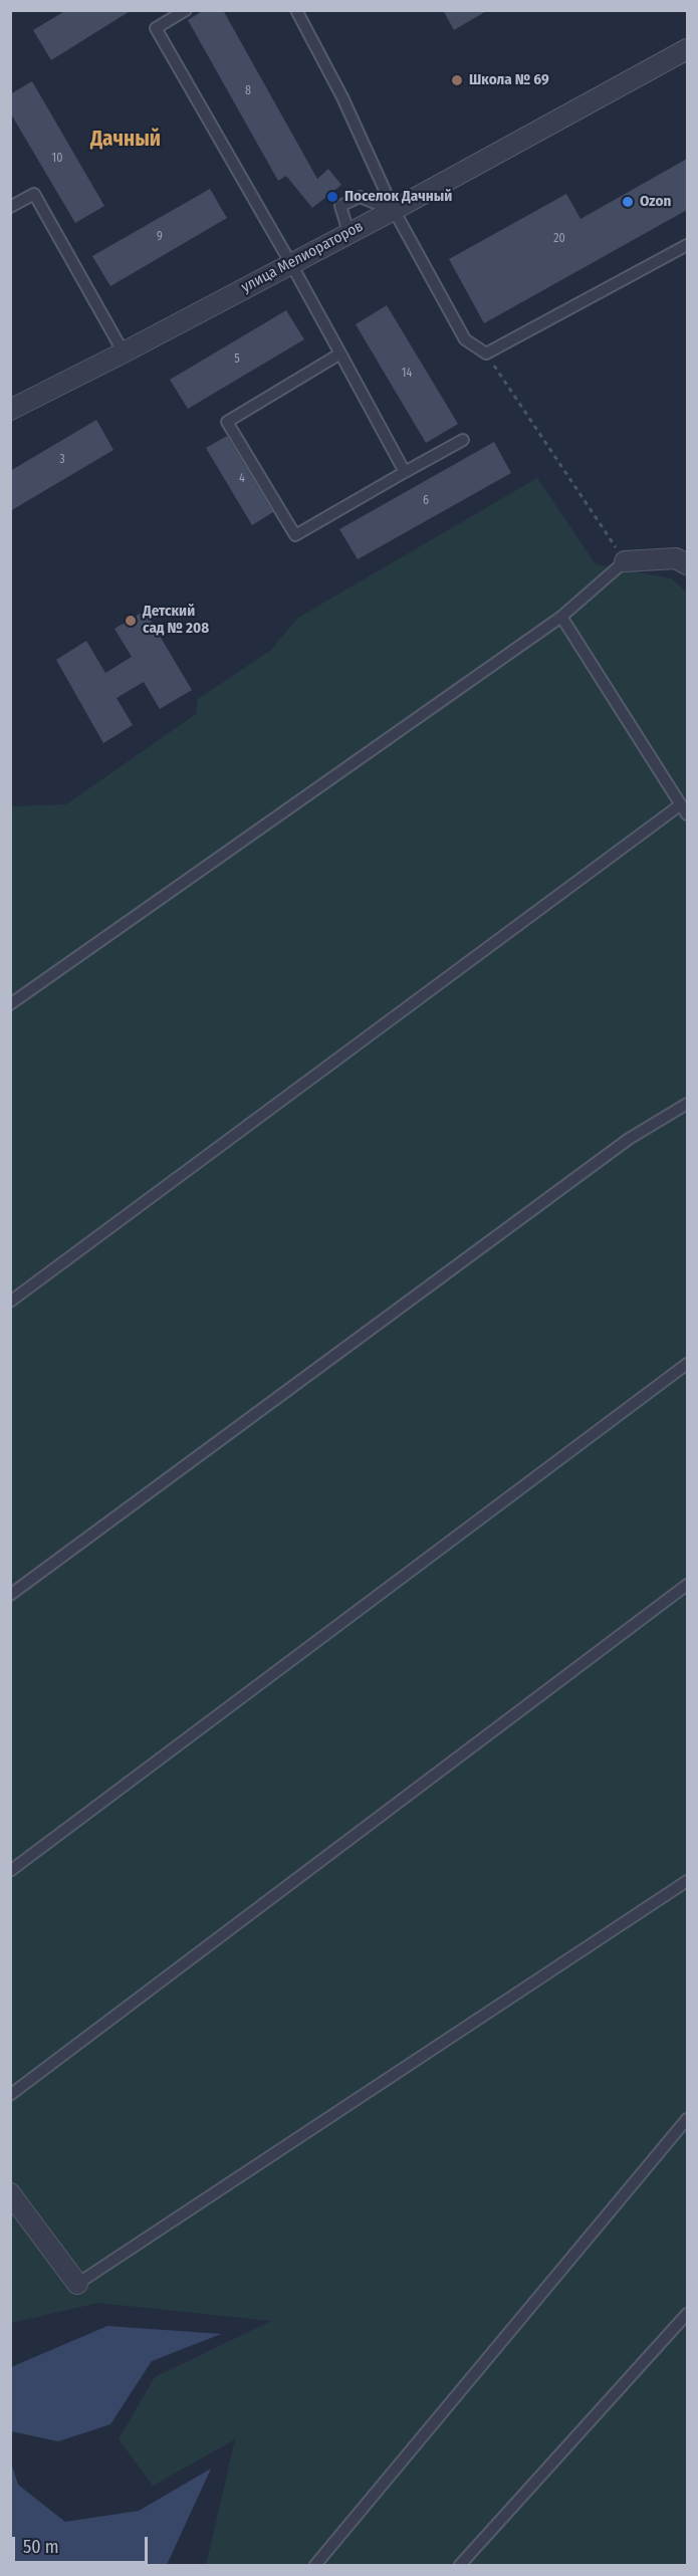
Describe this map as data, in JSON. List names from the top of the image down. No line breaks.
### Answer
{"streets":{"street":["улица Мелиораторов"]},"districts":["Дачный"],"places":["Школа № 69","Поселок Дачный","Ozon","Детский сад № 208"],"house_numbers":["8","10","9","20","5","14","3","4","6"],"scale_bar":"50 m"}
